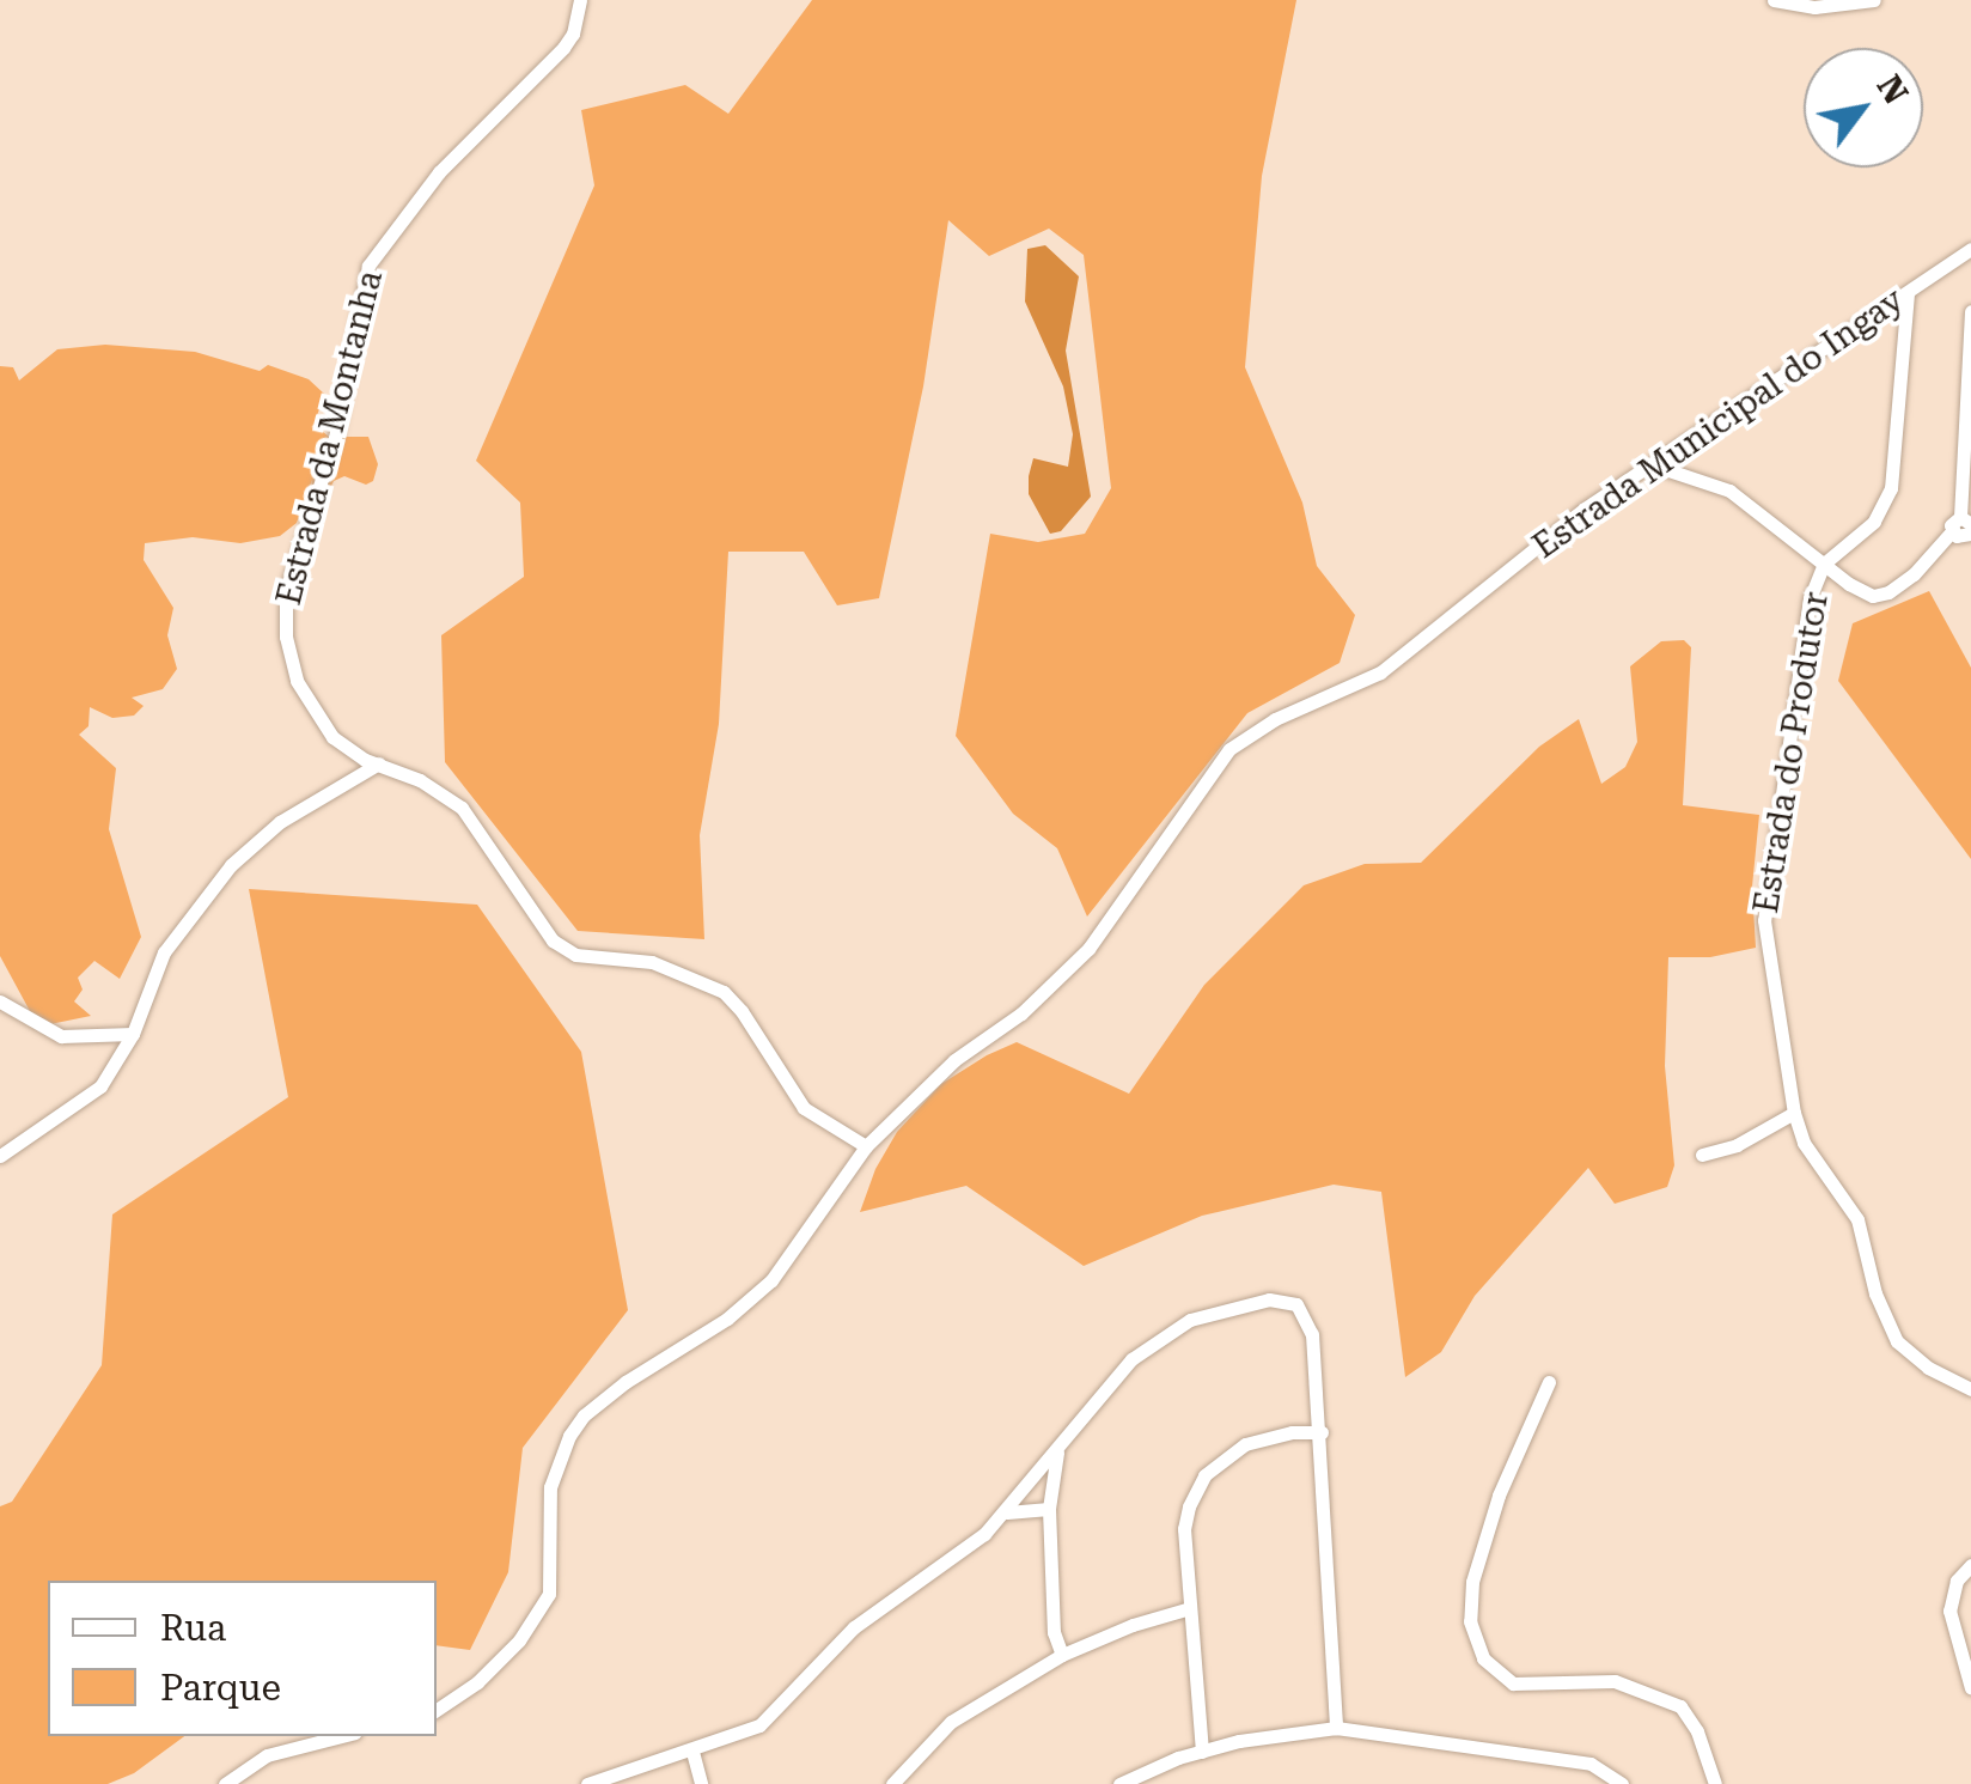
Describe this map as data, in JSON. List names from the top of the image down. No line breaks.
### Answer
{"streets":{"street":["Estrada Municipal do Ingay","Estrada da Montanha","Estrada do Produtor"]},"crossings":[["Estrada Municipal do Ingay","Estrada da Montanha"],["Estrada Municipal do Ingay","Estrada do Produtor"]],"legend":["Rua","Parque"],"north":"top right"}
